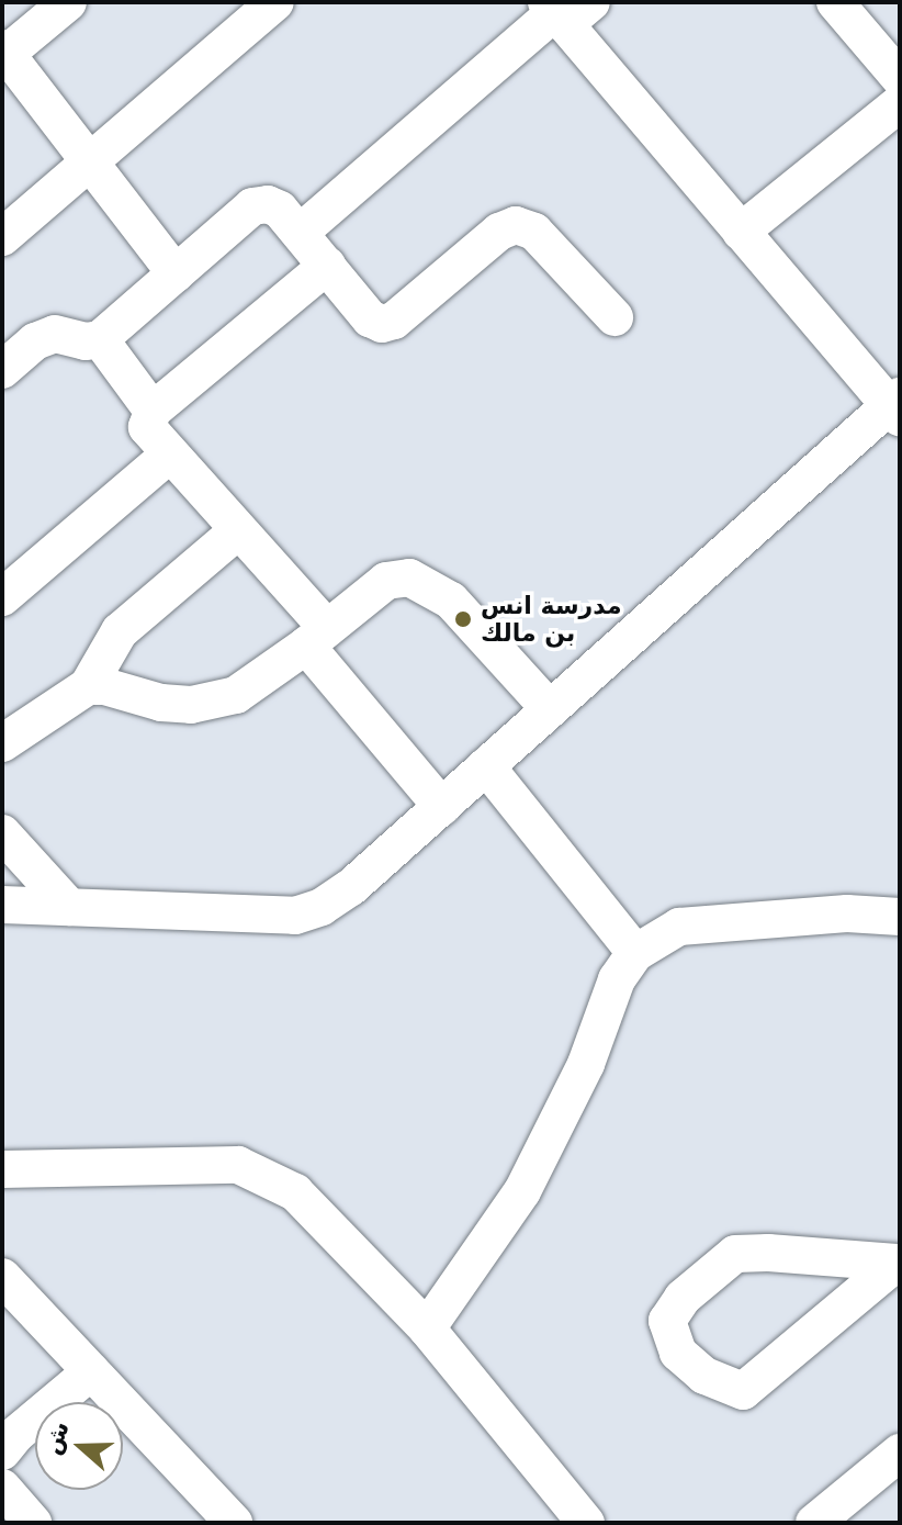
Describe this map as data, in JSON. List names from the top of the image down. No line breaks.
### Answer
{"places":["مدرسة انس بن مالك"],"north":"left"}
